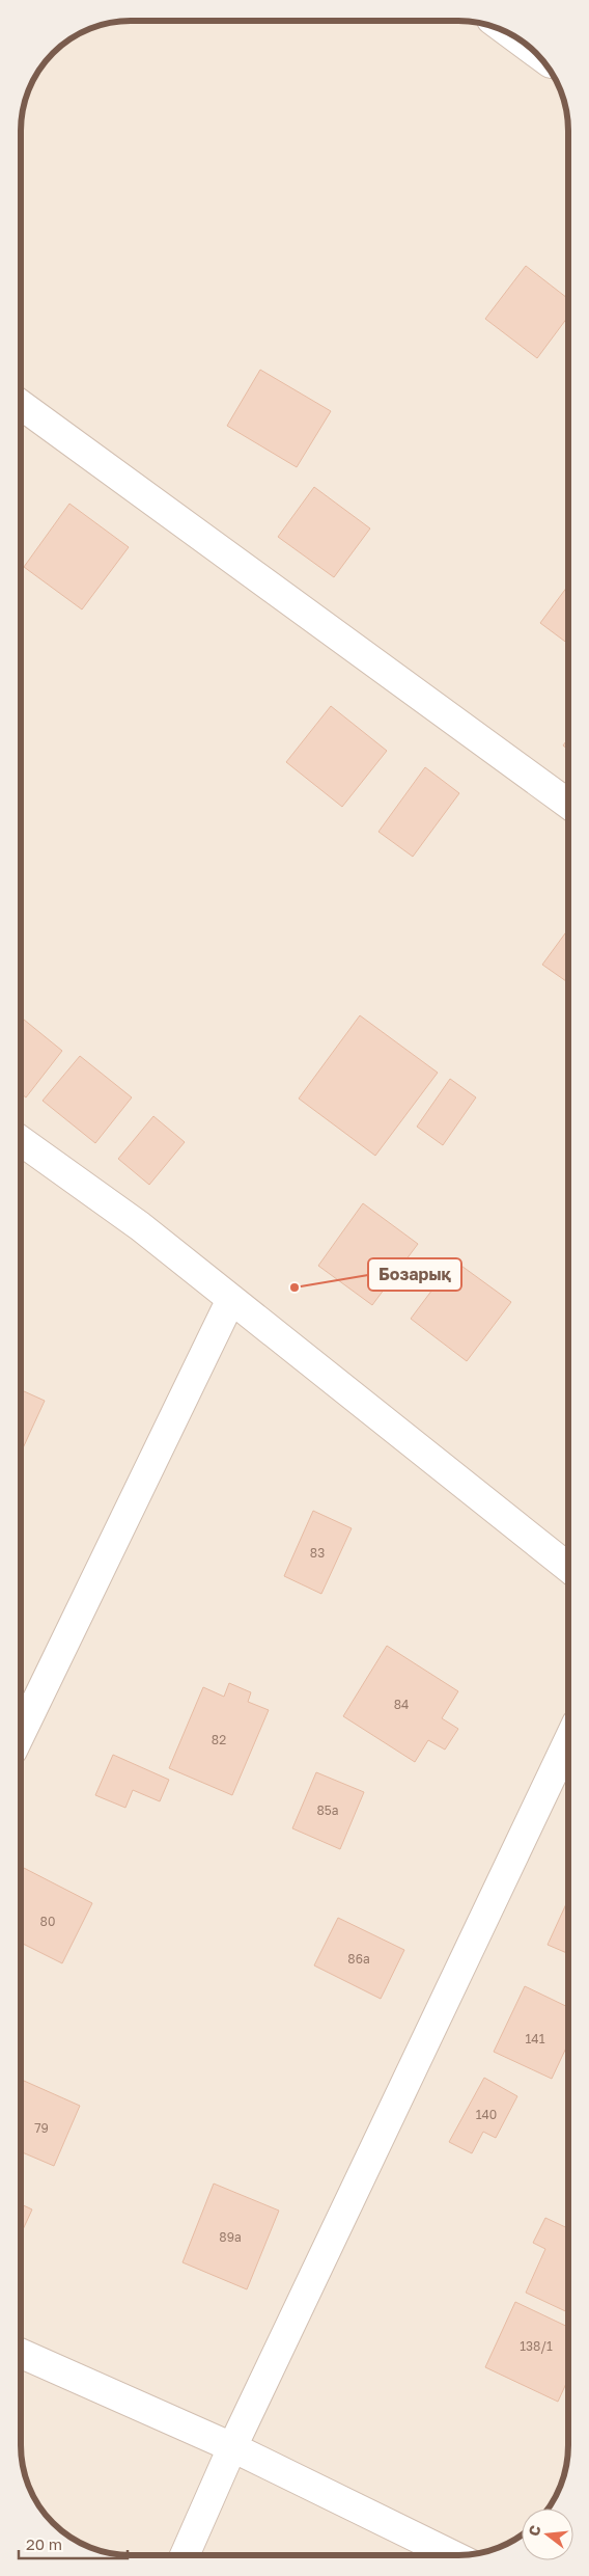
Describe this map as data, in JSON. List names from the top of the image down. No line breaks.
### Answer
{"places":["Бозарық"],"house_numbers":["83","84","82","85а","80","86а","141","140","79","89а","138/1"],"scale_bar":"20 m","north":"left"}
